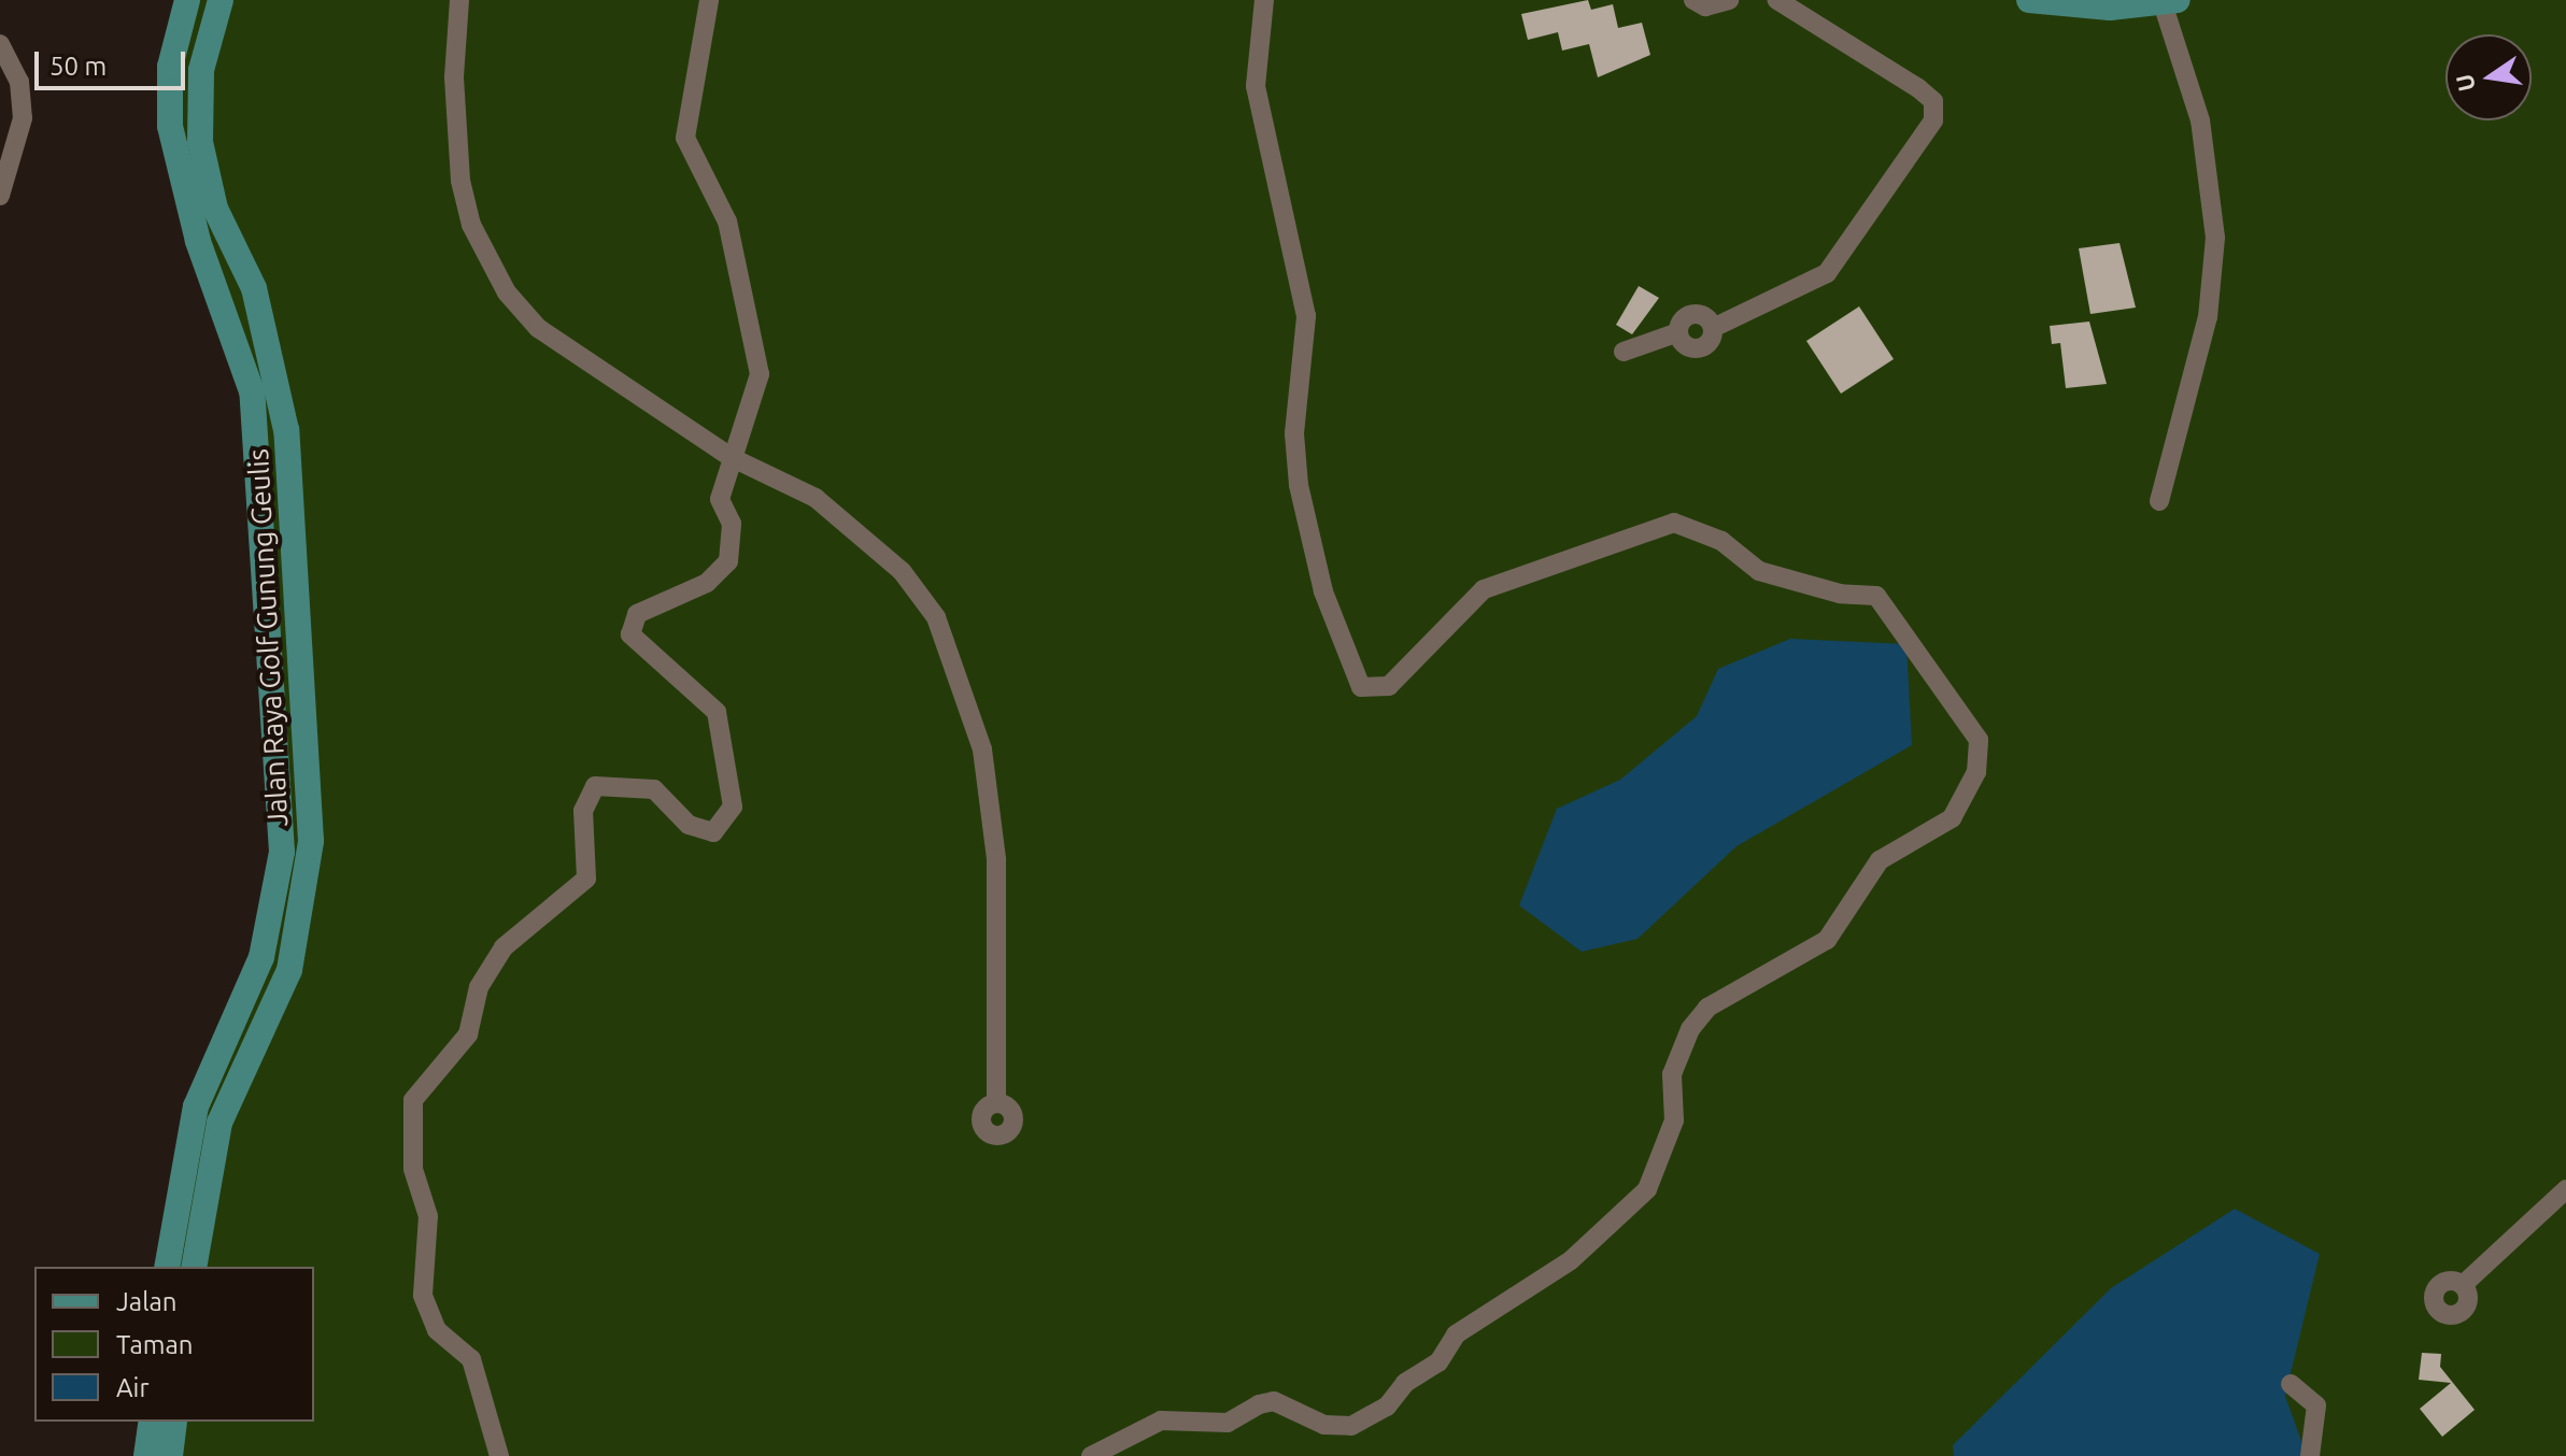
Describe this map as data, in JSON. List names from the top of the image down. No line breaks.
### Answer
{"streets":{"main road":["Jalan Raya Golf Gunung Geulis"]},"legend":["Jalan","Taman","Air"],"scale_bar":"50 m","north":"left"}
